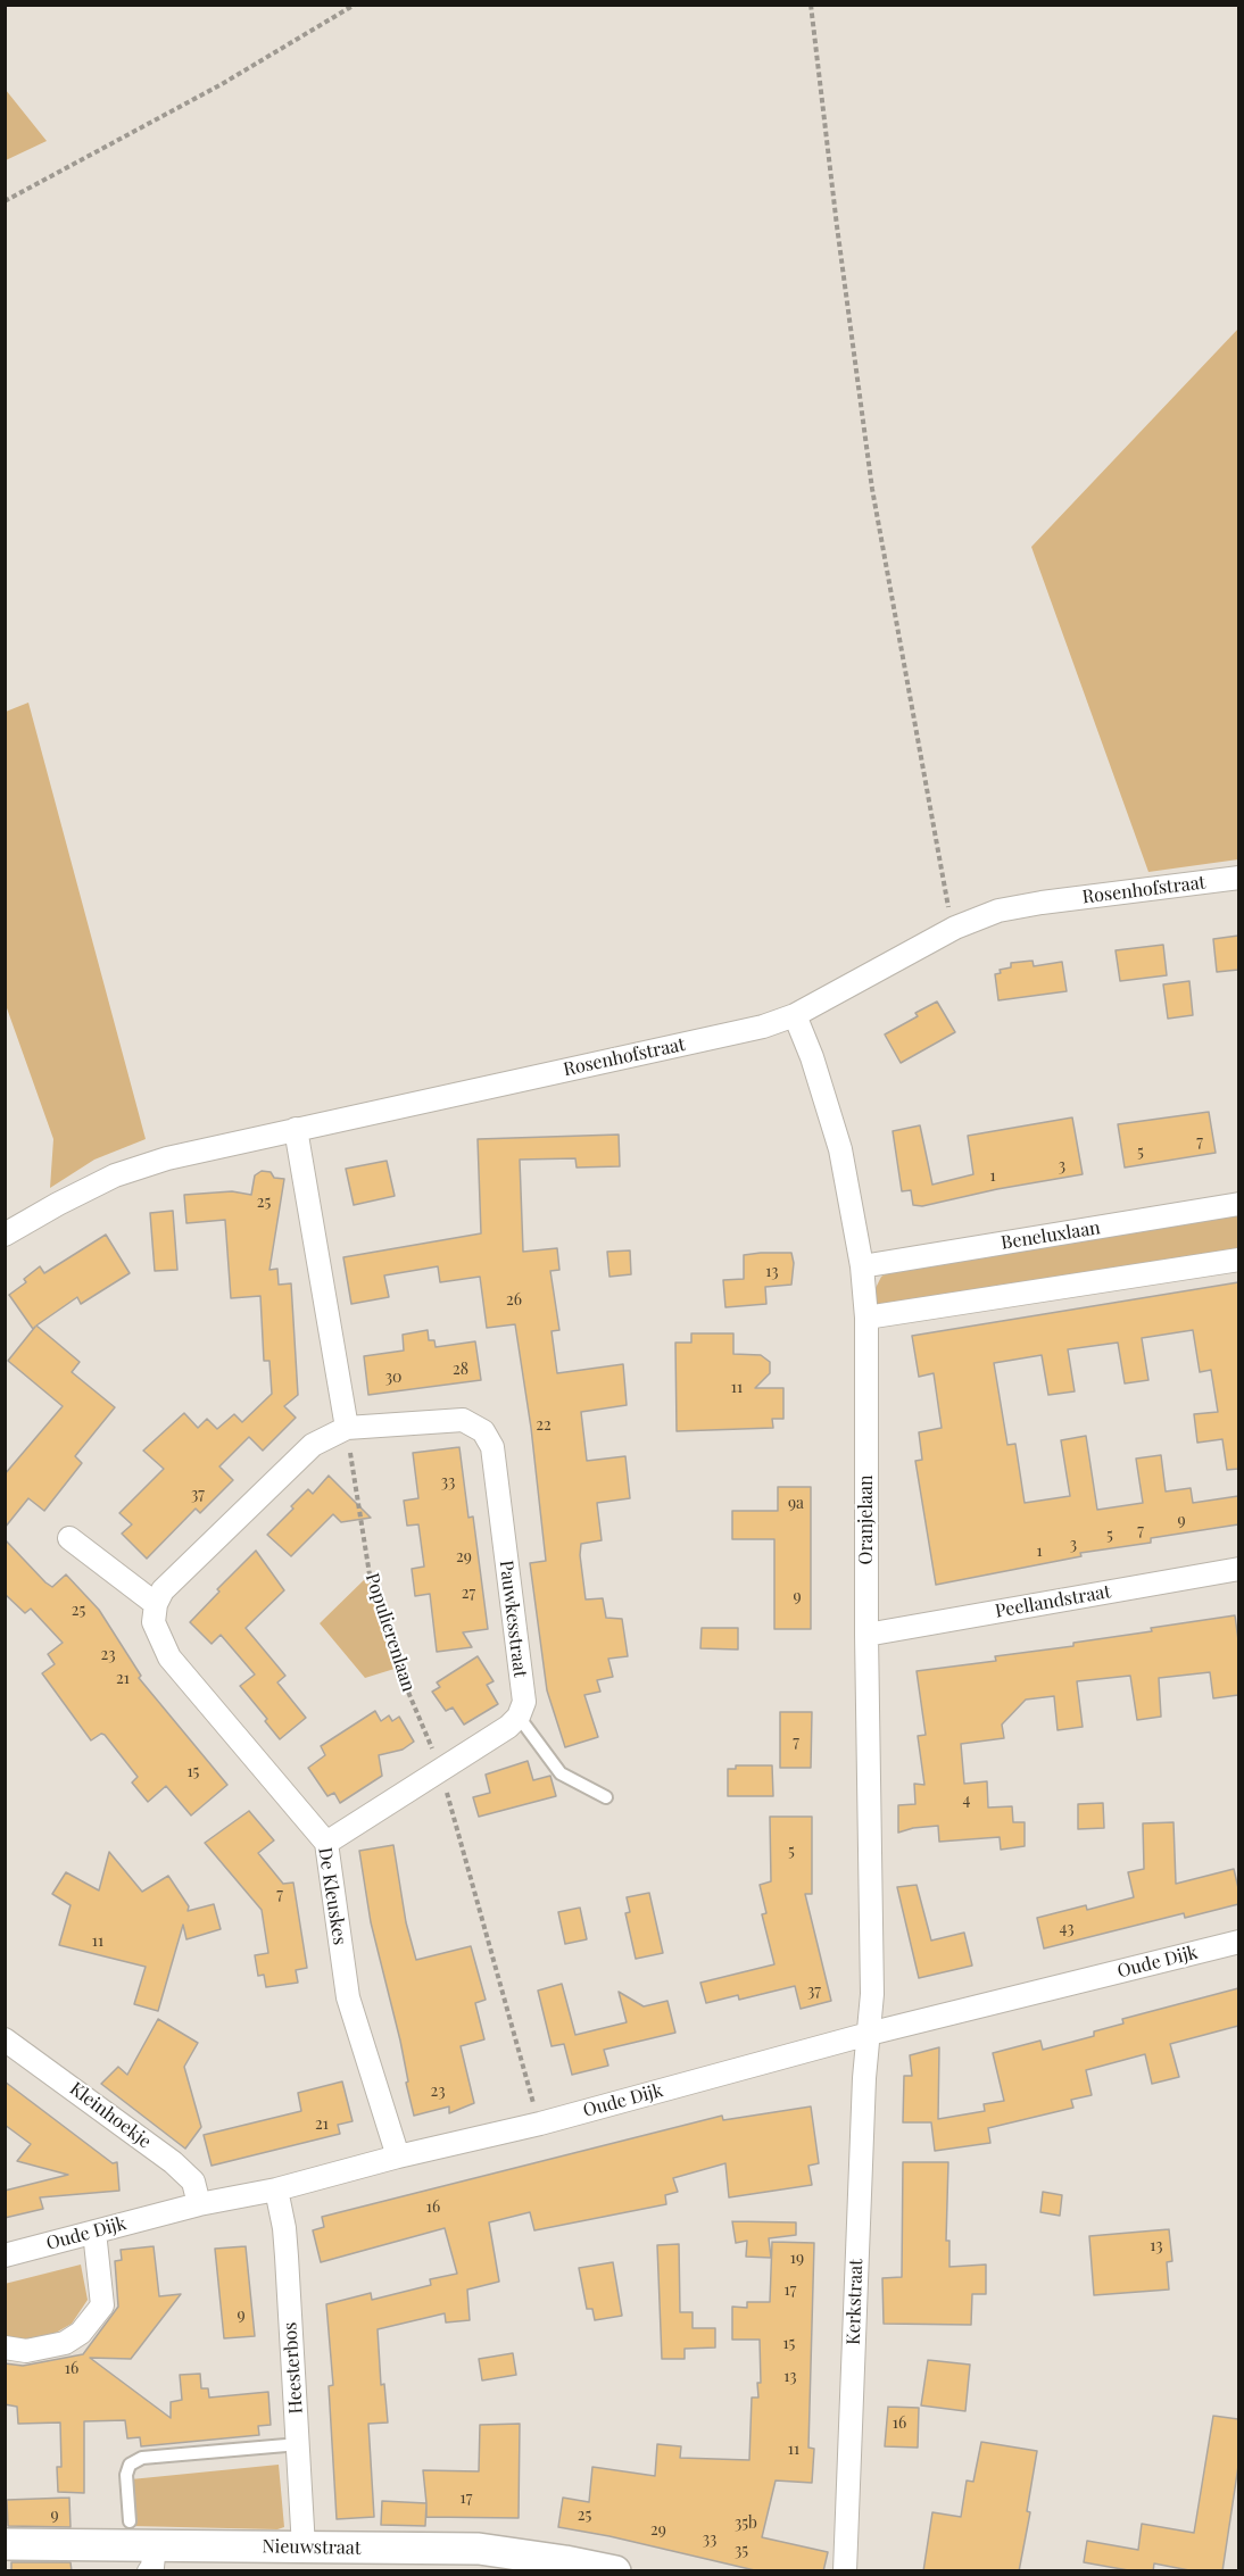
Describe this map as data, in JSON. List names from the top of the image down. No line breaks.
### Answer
{"streets":{"street":["Rosenhofstraat","Beneluxlaan","Oranjelaan","Peellandstraat","Pauwkesstraat","De Kleuskes","Oude Dijk","Kleinhoekje","Kerkstraat","Heesterbos","Nieuwstraat"],"path":["Populierenlaan"]},"crossings":[["Rosenhofstraat","Oranjelaan"],["Beneluxlaan","Oranjelaan"],["Oranjelaan","Peellandstraat"],["Oranjelaan","Oude Dijk"],["Oranjelaan","Kerkstraat"],["Pauwkesstraat","Populierenlaan"],["Populierenlaan","Oude Dijk"],["De Kleuskes","Oude Dijk"],["Oude Dijk","Kleinhoekje"],["Oude Dijk","Kerkstraat"],["Oude Dijk","Heesterbos"],["Heesterbos","Nieuwstraat"]],"house_numbers":["7","5","3","1","25","13","26","28","30","11","22","33","37","9a","9","7","5","3","1","29","27","9","25","23","21","7","15","4","5","7","43","11","37","23","21","16","13","19","17","9","15","16","13","16","11","17","9","25","35b","29","33","35"]}
